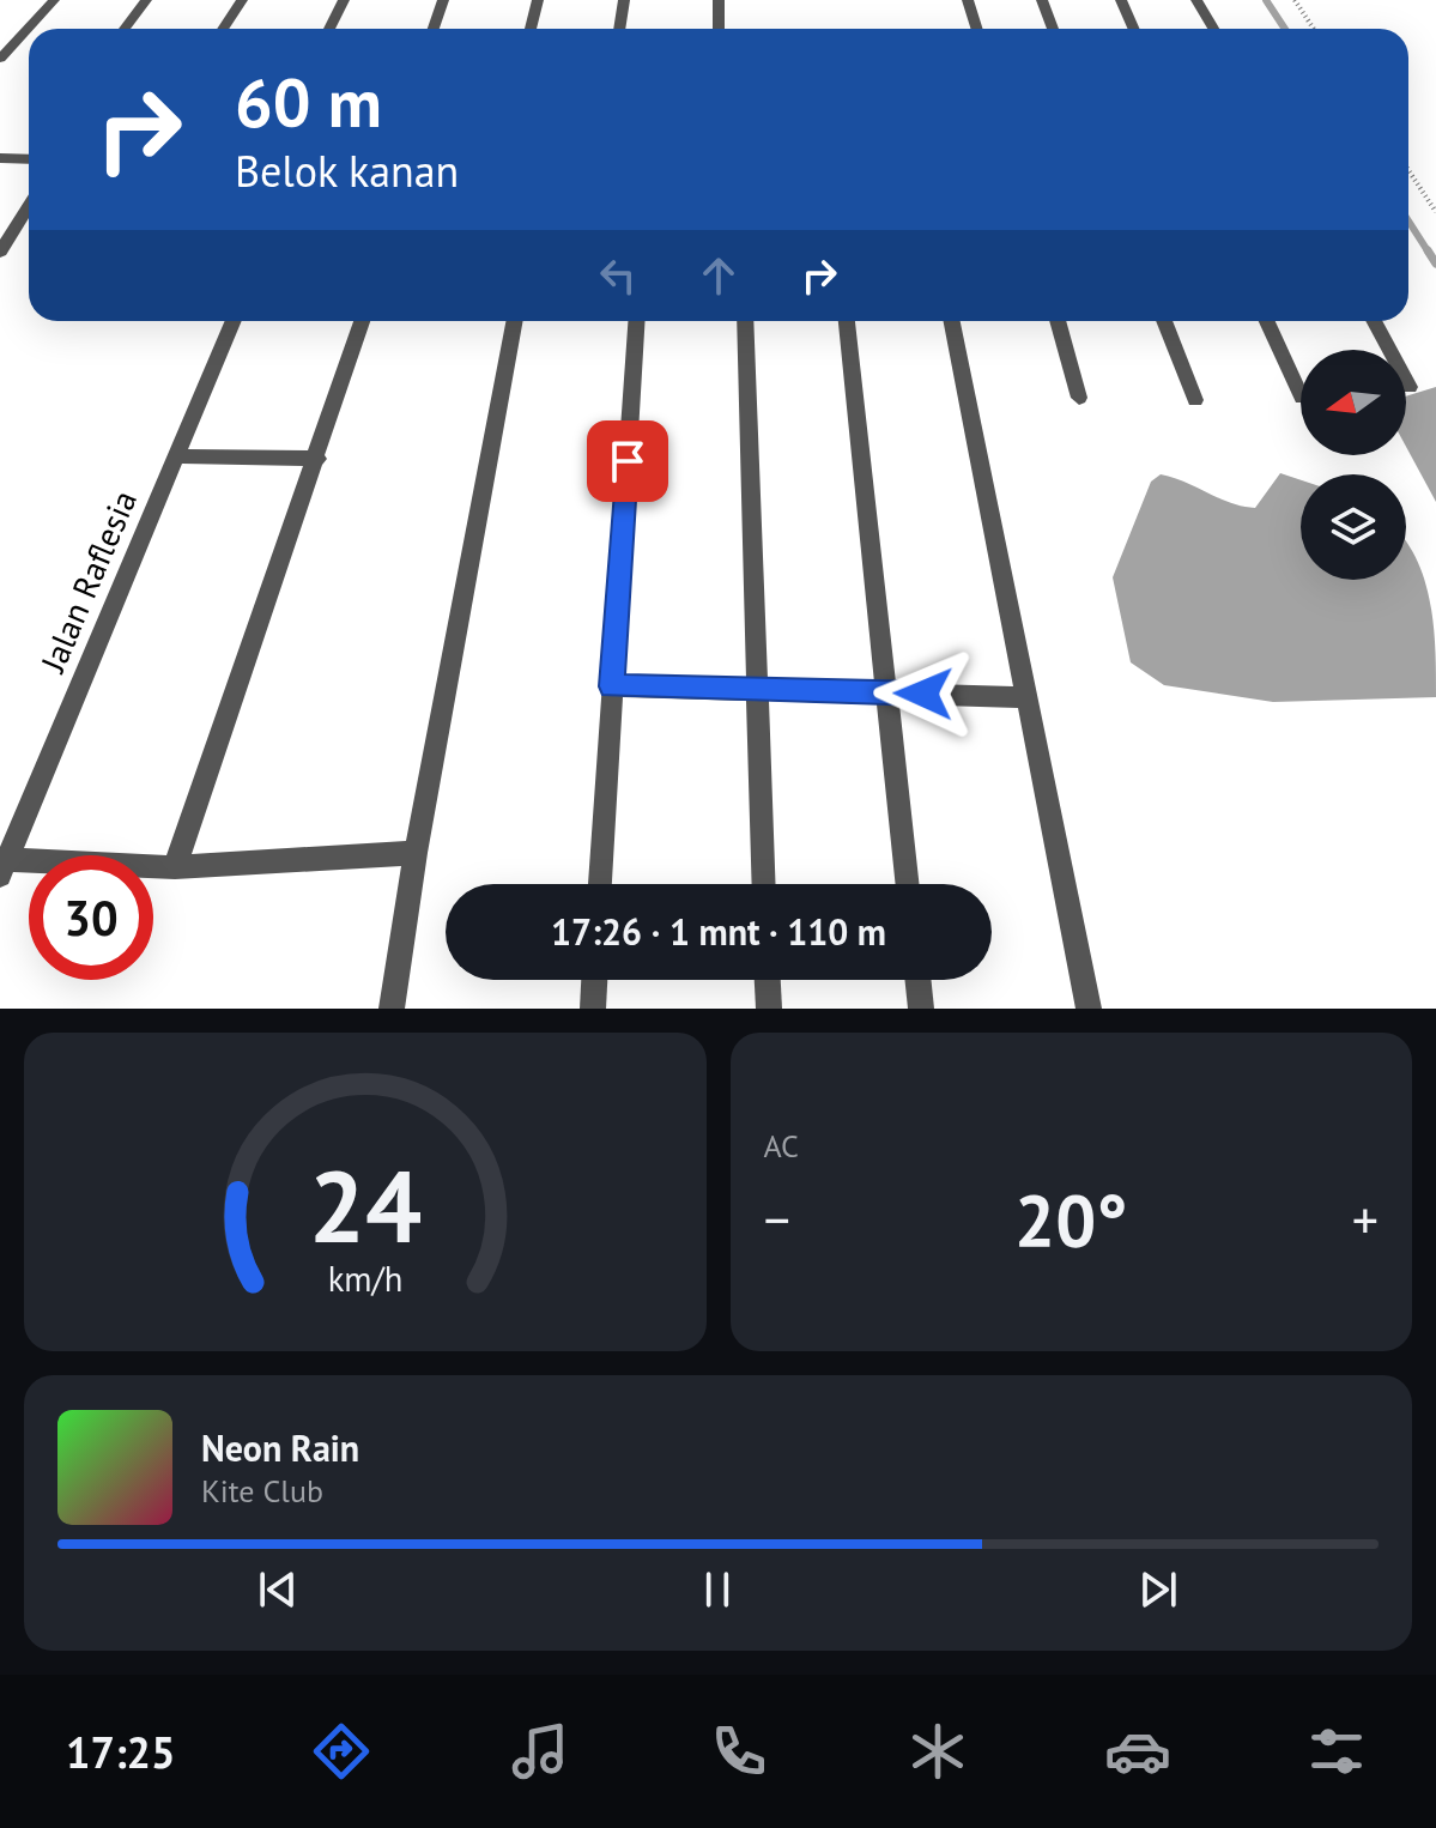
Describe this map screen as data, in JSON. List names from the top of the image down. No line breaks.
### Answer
{"streets":{"street":["Jalan Raflesia"]},"north":"left","page":{"turn":["60 m","Belok kanan"],"limit":"30","trip":"17:26 · 1 mnt · 110 m","tile":"AC","heat":["−","20°","+"],"song":["Neon Rain","Kite Club"],"tabs":"17:25","gauge":["24","km/h"]}}
